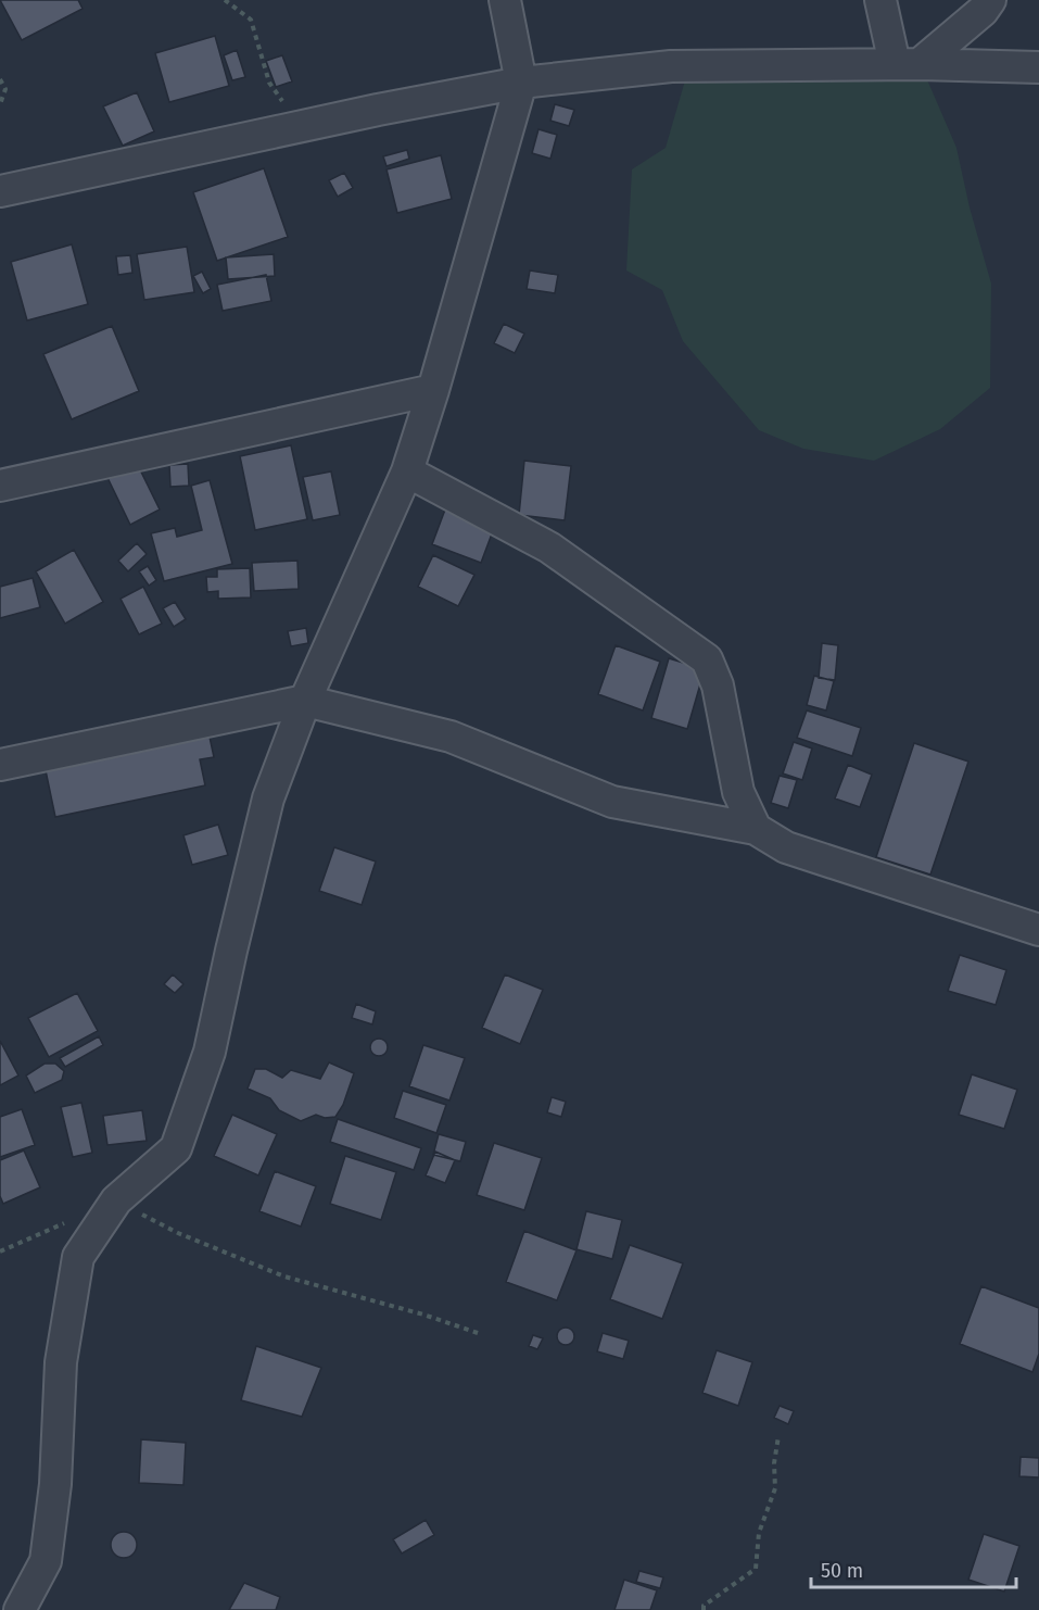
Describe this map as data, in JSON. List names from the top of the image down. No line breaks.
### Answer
{"scale_bar":"50 m"}
